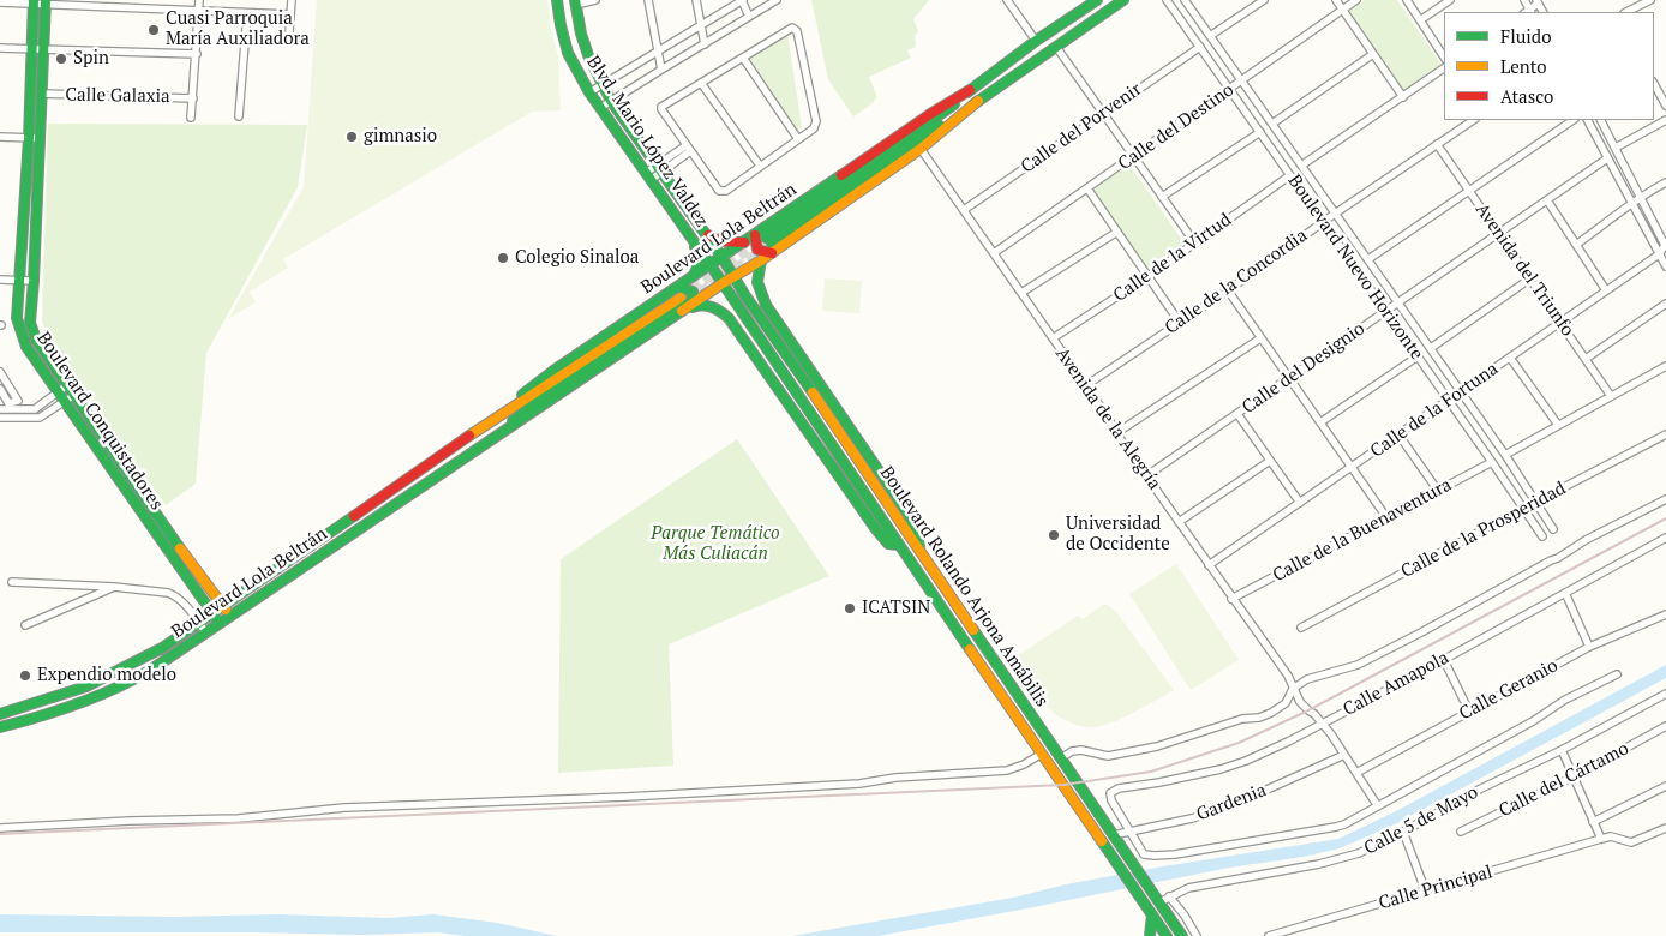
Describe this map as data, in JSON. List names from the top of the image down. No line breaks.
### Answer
{"streets":{"main road":["Blvd. Mario López Valdez","Boulevard Lola Beltrán","Boulevard Conquistadores","Boulevard Rolando Arjona Amábilis"],"street":["Calle Galaxia","Calle del Destino","Calle del Porvenir","Calle de la Virtud","Boulevard Nuevo Horizonte","Avenida del Triunfo","Calle de la Concordia","Calle del Designio","Calle de la Fortuna","Avenida de la Alegría","Calle de la Buenaventura","Calle de la Prosperidad","Calle Amapola","Calle Geranio","Calle del Cártamo","Gardenia","Calle 5 de Mayo","Calle Principal"]},"crossings":[["Calle Galaxia","Boulevard Conquistadores"],["Calle del Destino","Boulevard Nuevo Horizonte"],["Calle del Destino","Avenida de la Alegría"],["Calle del Porvenir","Boulevard Nuevo Horizonte"],["Calle del Porvenir","Avenida de la Alegría"],["Blvd. Mario López Valdez","Boulevard Lola Beltrán"],["Blvd. Mario López Valdez","Boulevard Rolando Arjona Amábilis"],["Boulevard Lola Beltrán","Avenida de la Alegría"],["Boulevard Lola Beltrán","Boulevard Conquistadores"],["Boulevard Lola Beltrán","Boulevard Rolando Arjona Amábilis"],["Calle de la Virtud","Boulevard Nuevo Horizonte"],["Calle de la Virtud","Avenida de la Alegría"],["Boulevard Nuevo Horizonte","Calle de la Concordia"],["Boulevard Nuevo Horizonte","Calle del Designio"],["Boulevard Nuevo Horizonte","Calle de la Fortuna"],["Boulevard Nuevo Horizonte","Calle de la Buenaventura"],["Boulevard Nuevo Horizonte","Calle de la Prosperidad"],["Avenida del Triunfo","Calle de la Concordia"],["Avenida del Triunfo","Calle del Designio"],["Avenida del Triunfo","Calle de la Fortuna"],["Calle de la Concordia","Avenida de la Alegría"],["Calle del Designio","Avenida de la Alegría"],["Calle de la Fortuna","Avenida de la Alegría"],["Avenida de la Alegría","Calle de la Buenaventura"],["Avenida de la Alegría","Calle Amapola"],["Avenida de la Alegría","Calle Geranio"],["Avenida de la Alegría","Gardenia"],["Boulevard Rolando Arjona Amábilis","Gardenia"],["Boulevard Rolando Arjona Amábilis","Calle 5 de Mayo"],["Calle Amapola","Gardenia"]],"parks":["Parque Temático Más Culiacán"],"places":["Cuasi Parroquia María Auxiliadora","Spin","gimnasio","Colegio Sinaloa","Universidad de Occidente","ICATSIN","Expendio modelo"],"legend":["Fluido","Lento","Atasco"]}
